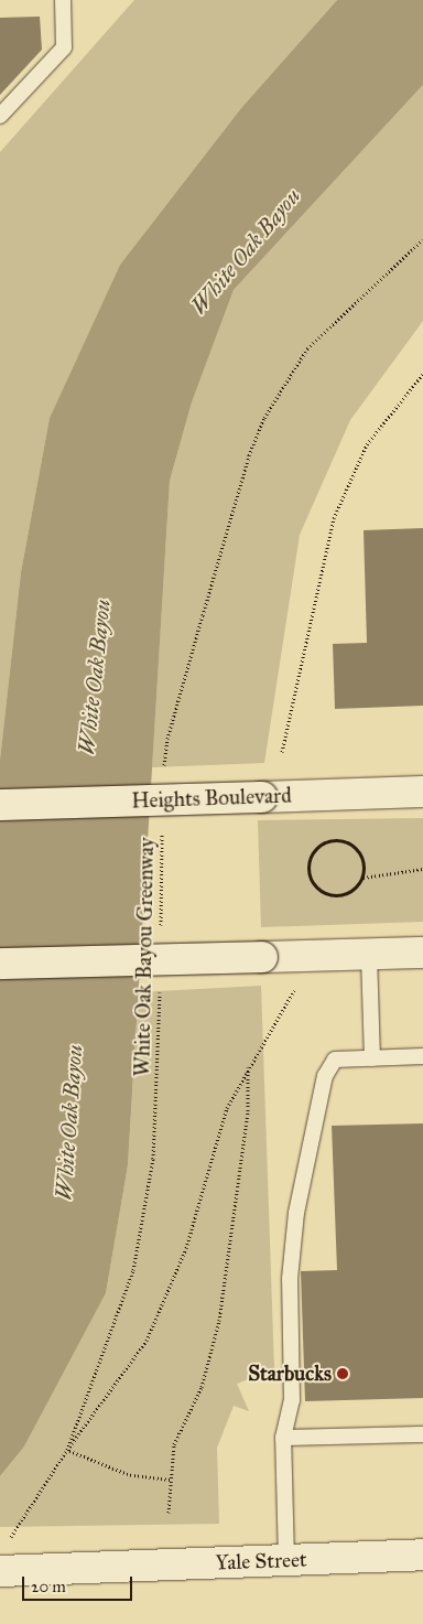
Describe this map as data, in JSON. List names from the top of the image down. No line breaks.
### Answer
{"streets":{"main road":["Heights Boulevard","Yale Street"],"path":["White Oak Bayou Greenway"]},"crossings":[["White Oak Bayou Greenway","Yale Street"]],"water":["White Oak Bayou"],"places":["Starbucks"],"scale_bar":"20 m"}
